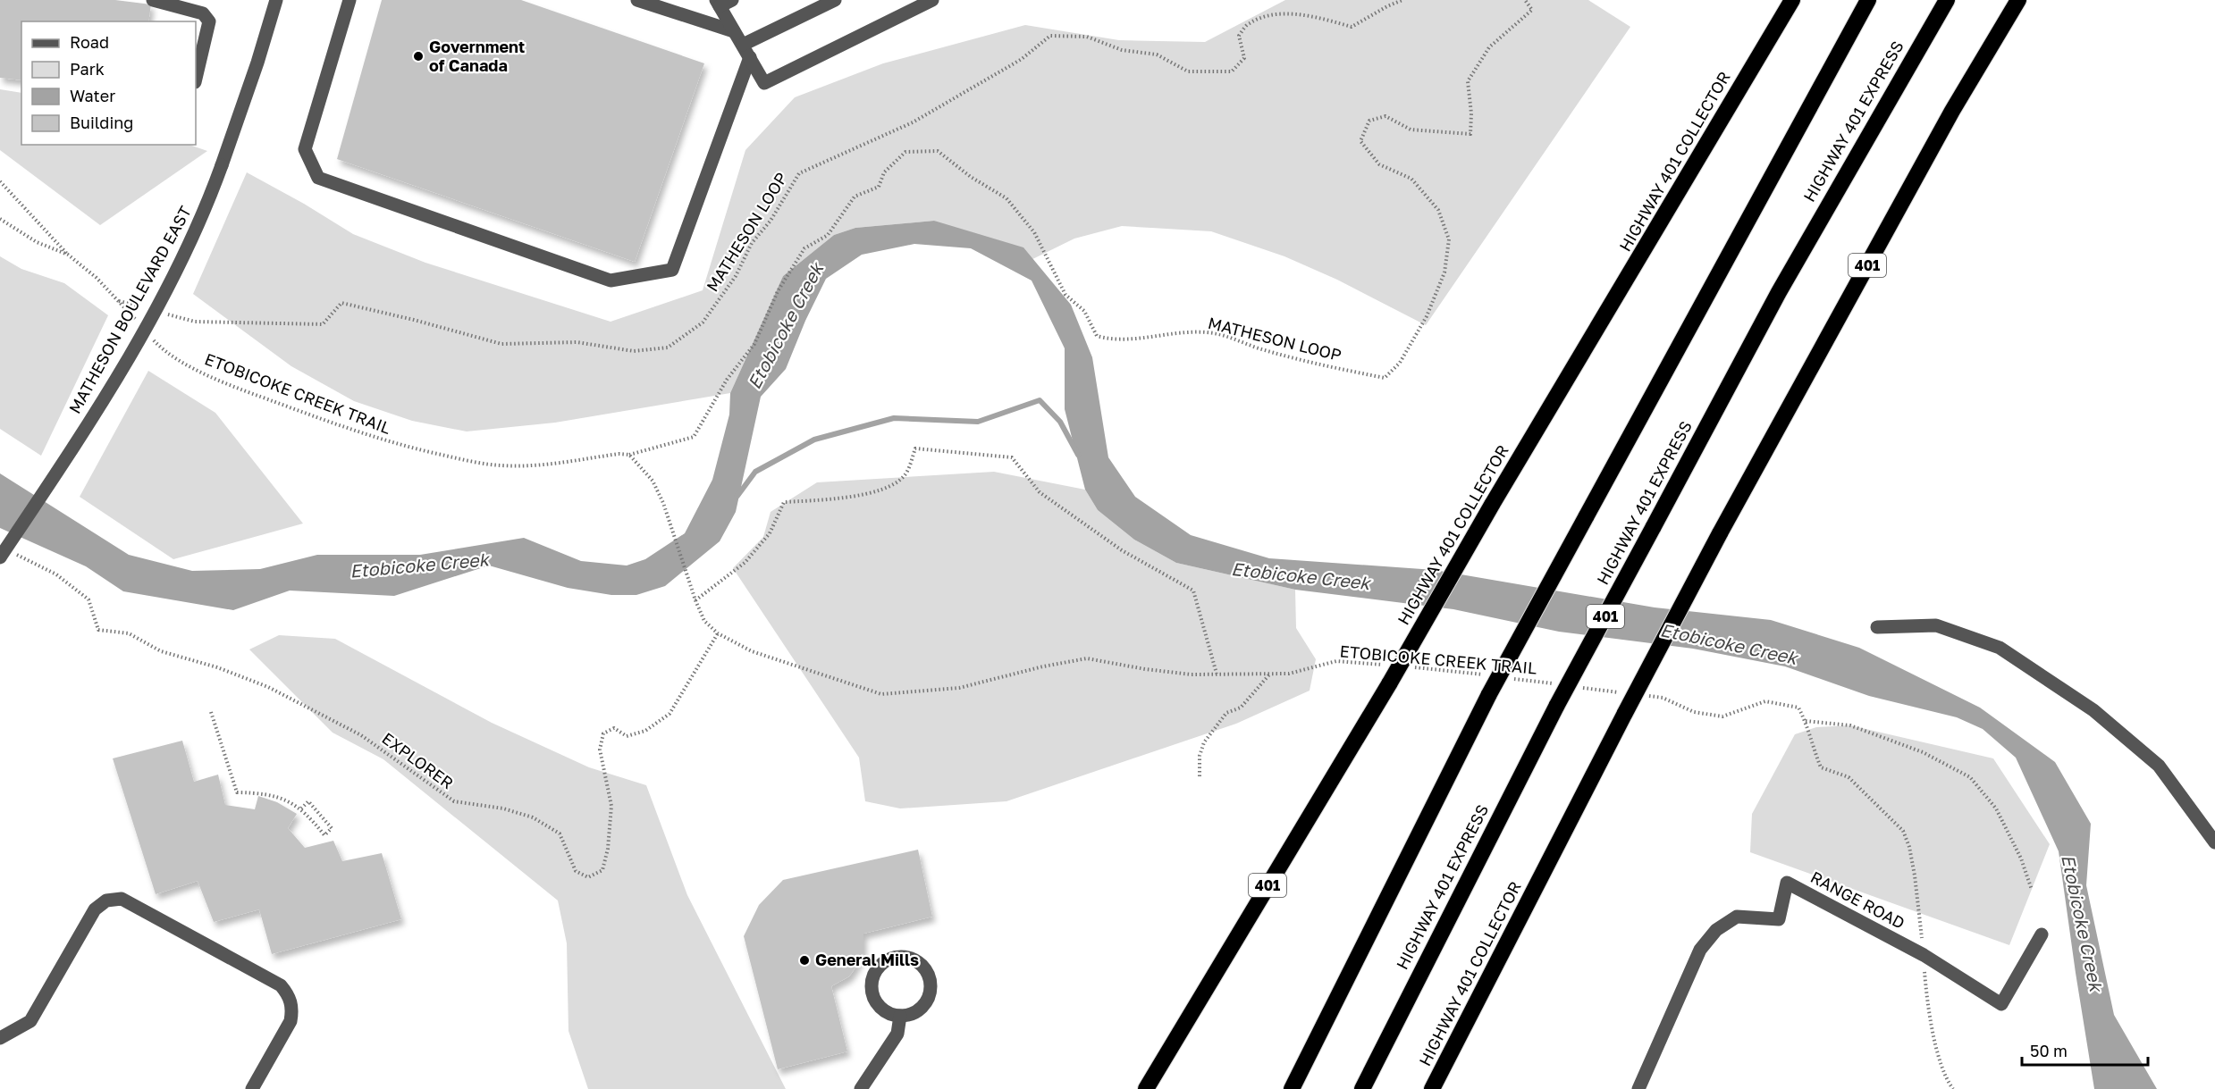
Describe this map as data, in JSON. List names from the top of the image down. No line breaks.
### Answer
{"streets":{"highway":["HIGHWAY 401 EXPRESS","HIGHWAY 401 COLLECTOR","401"],"street":["MATHESON BOULEVARD EAST","RANGE ROAD"],"path":["MATHESON LOOP","ETOBICOKE CREEK TRAIL","EXPLORER"]},"crossings":[["MATHESON LOOP","ETOBICOKE CREEK TRAIL"],["MATHESON BOULEVARD EAST","EXPLORER"],["ETOBICOKE CREEK TRAIL","EXPLORER"]],"water":["Etobicoke Creek"],"places":["Government of Canada","General Mills"],"legend":["Road","Park","Water","Building"],"scale_bar":"50 m"}
